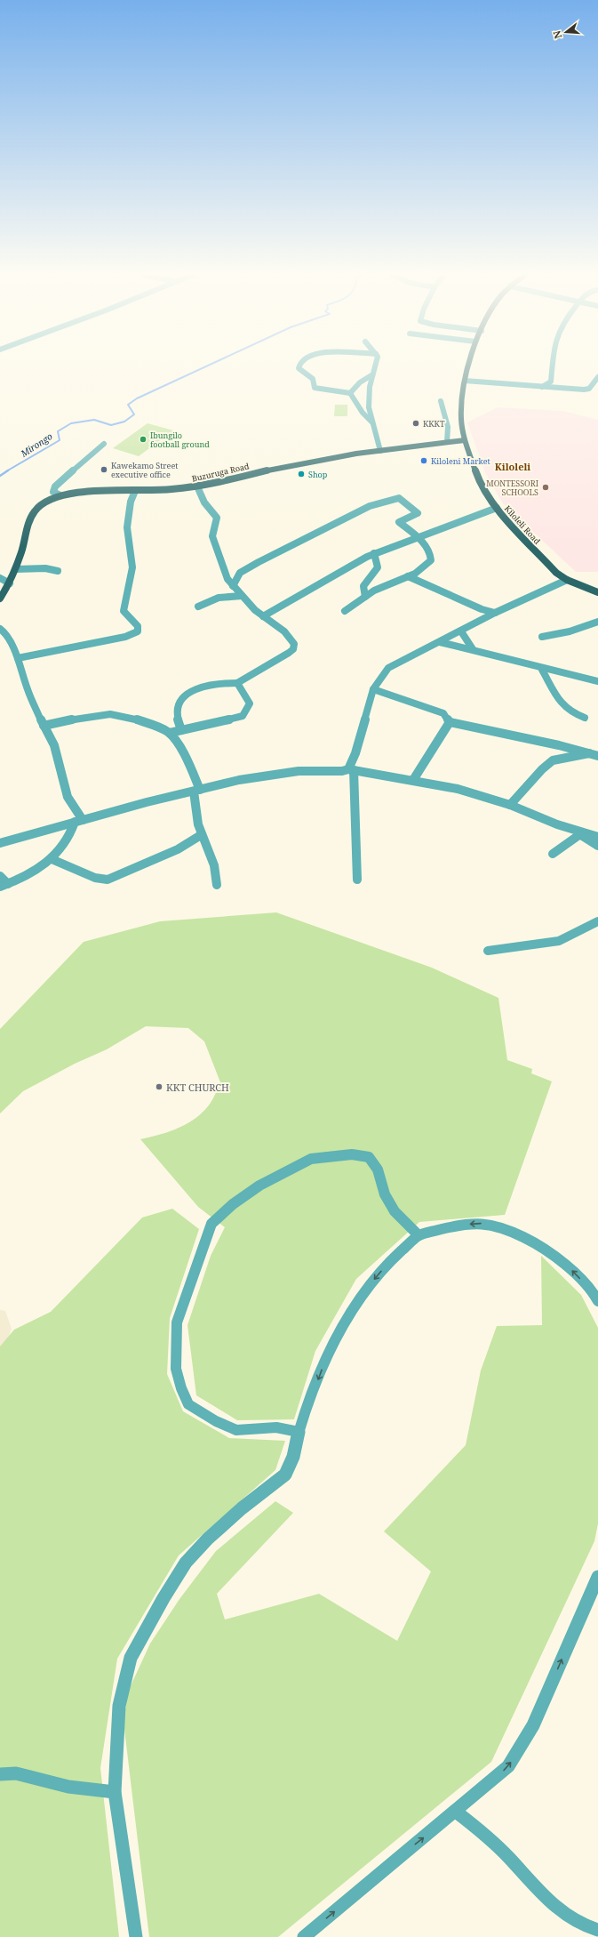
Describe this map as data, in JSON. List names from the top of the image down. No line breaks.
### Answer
{"streets":{"main road":["Buzuruga Road","Kiloleli Road"]},"crossings":[["Buzuruga Road","Kiloleli Road"]],"districts":["Kiloleli"],"water":["Mirongo"],"places":["KKKT","Ibungilo football ground","Kiloleni Market","Kawekamo Street executive office","Shop","MONTESSORI SCHOOLS","KKT CHURCH"],"north":"left"}
